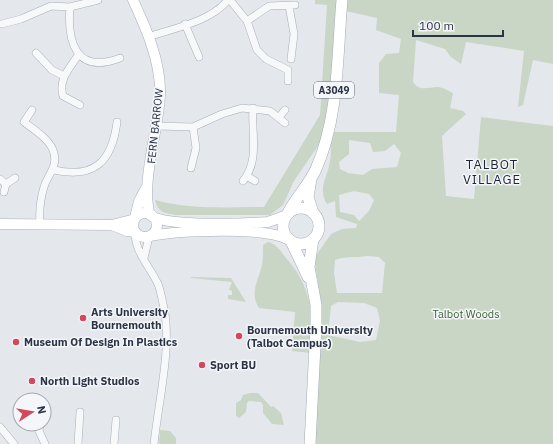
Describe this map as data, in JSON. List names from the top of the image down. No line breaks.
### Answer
{"streets":{"main road":["A3049"],"street":["FERN BARROW"]},"districts":["TALBOT VILLAGE"],"parks":["Talbot Woods"],"places":["Arts University Bournemouth","Bournemouth University (Talbot Campus)","Museum Of Design In Plastics","Sport BU","North Light Studios"],"scale_bar":"100 m","north":"right"}
